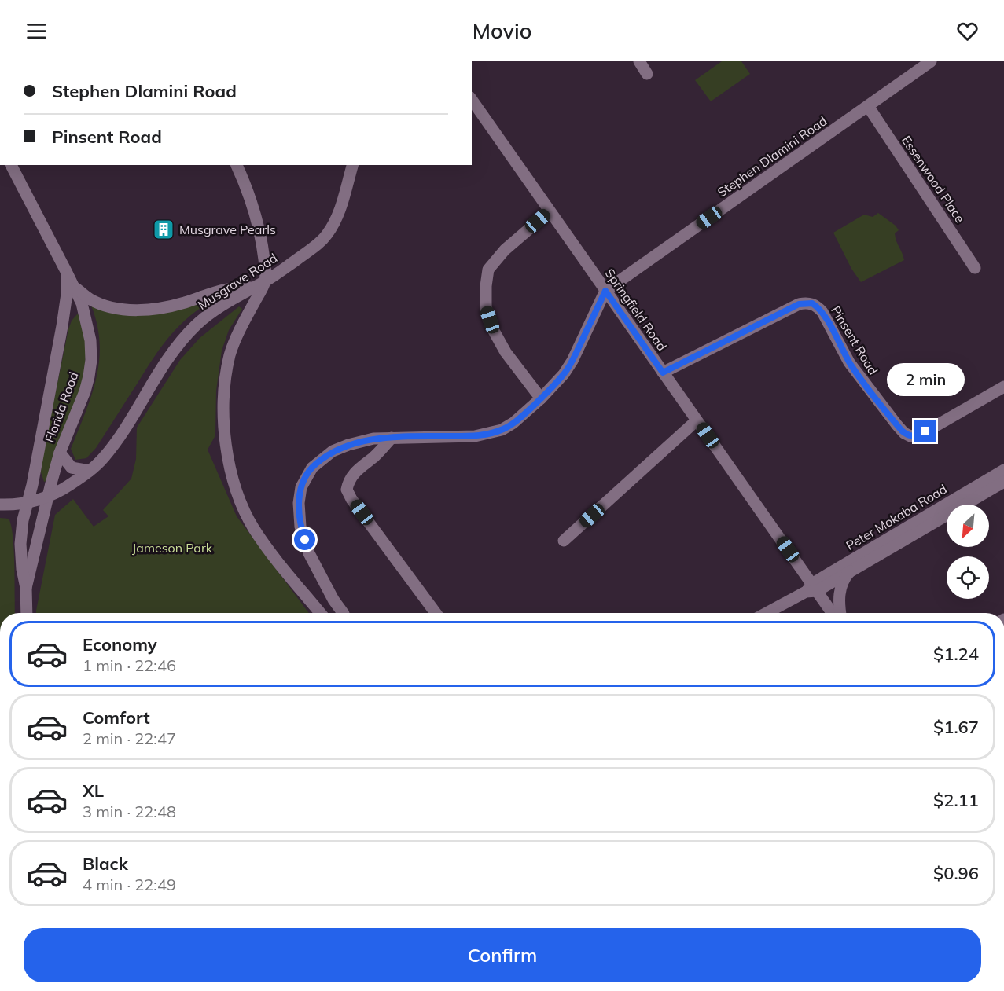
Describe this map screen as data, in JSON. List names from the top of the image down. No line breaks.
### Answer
{"streets":{"street":["Stephen Dlamini Road","Essenwood Place","Musgrave Road","Springfield Road","Pinsent Road","Florida Road","Peter Mokaba Road"]},"crossings":[["Stephen Dlamini Road","Essenwood Place"],["Stephen Dlamini Road","Springfield Road"],["Musgrave Road","Florida Road"],["Springfield Road","Pinsent Road"],["Springfield Road","Peter Mokaba Road"]],"parks":["Jameson Park"],"places":{"building":["Musgrave Pearls"]},"north":"bottom left","page":{"header":"Movio","banner":["Stephen Dlamini Road","Pinsent Road"],"bubble":"2 min","list":[{"name":"Economy","note":"1 min · 22:46","value":"$1.24"},{"name":"Comfort","note":"2 min · 22:47","value":"$1.67"},{"name":"XL","note":"3 min · 22:48","value":"$2.11"},{"name":"Black","note":"4 min · 22:49","value":"$0.96"}],"buttons":"Confirm"}}
